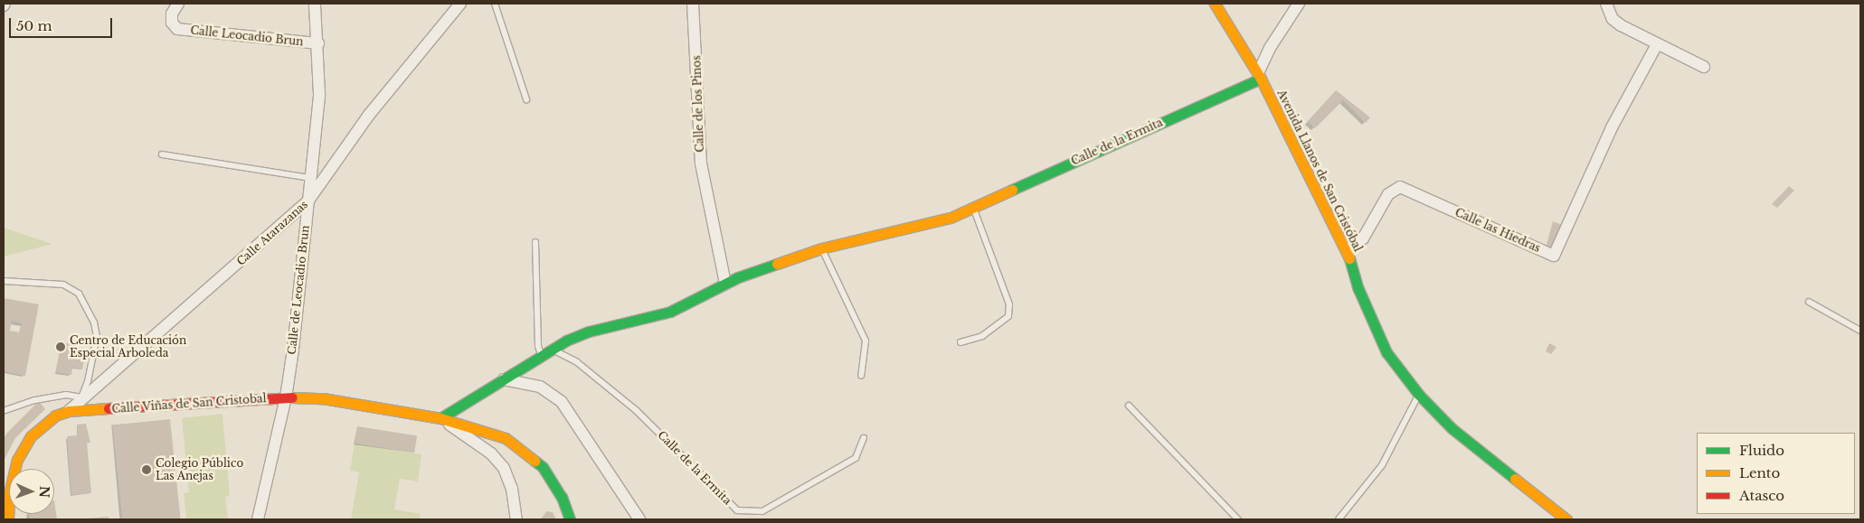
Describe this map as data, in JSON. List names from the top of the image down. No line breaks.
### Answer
{"streets":{"street":["Calle Leocadio Brun","Calle de los Pinos","Calle de la Ermita","Avenida Llanos de San Cristóbal","Calle las Hiedras","Calle Atarazanas","Calle de Leocadio Brun","Calle Viñas de San Cristobal"]},"crossings":[["Calle Leocadio Brun","Calle de Leocadio Brun"],["Calle de los Pinos","Calle de la Ermita"],["Calle de la Ermita","Avenida Llanos de San Cristóbal"],["Avenida Llanos de San Cristóbal","Calle las Hiedras"],["Calle Atarazanas","Calle de Leocadio Brun"],["Calle Atarazanas","Calle Viñas de San Cristobal"],["Calle de Leocadio Brun","Calle Viñas de San Cristobal"]],"places":["Centro de Educación Especial Arboleda","Colegio Público Las Anejas"],"legend":["Fluido","Lento","Atasco"],"scale_bar":"50 m","north":"right"}
